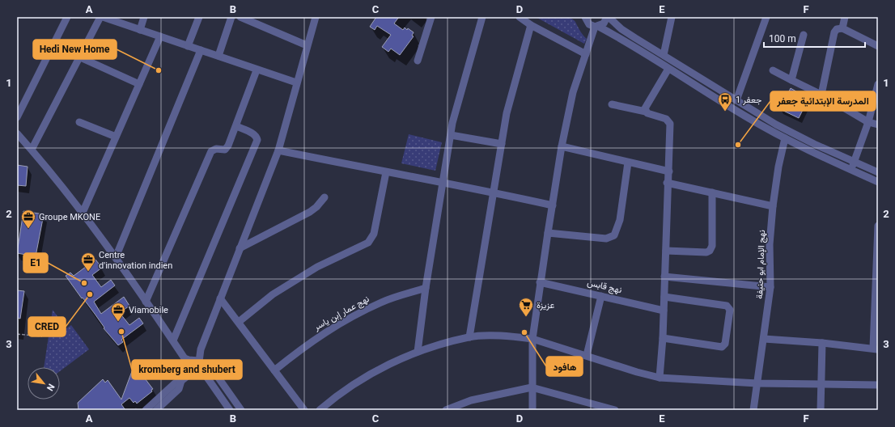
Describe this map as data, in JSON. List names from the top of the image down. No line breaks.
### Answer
{"streets":{"street":["نهج الإمام ابو حنيفة","نهج قابس","نهج عمار إبن ياسر"]},"places":{"other":["Hedi New Home","المدرسة الإبتدائية جعفر","E1","CRED","kromberg and shubert","هافود"],"bus stop":["جعفر 1"],"office":["Groupe MKONE","Centre d'innovation indien","Viamobile"],"supermarket":["عزيزة"]},"scale_bar":"100 m","north":"bottom right","grid":{"columns":["A","B","C","D","E","F"],"rows":["1","2","3"]}}
